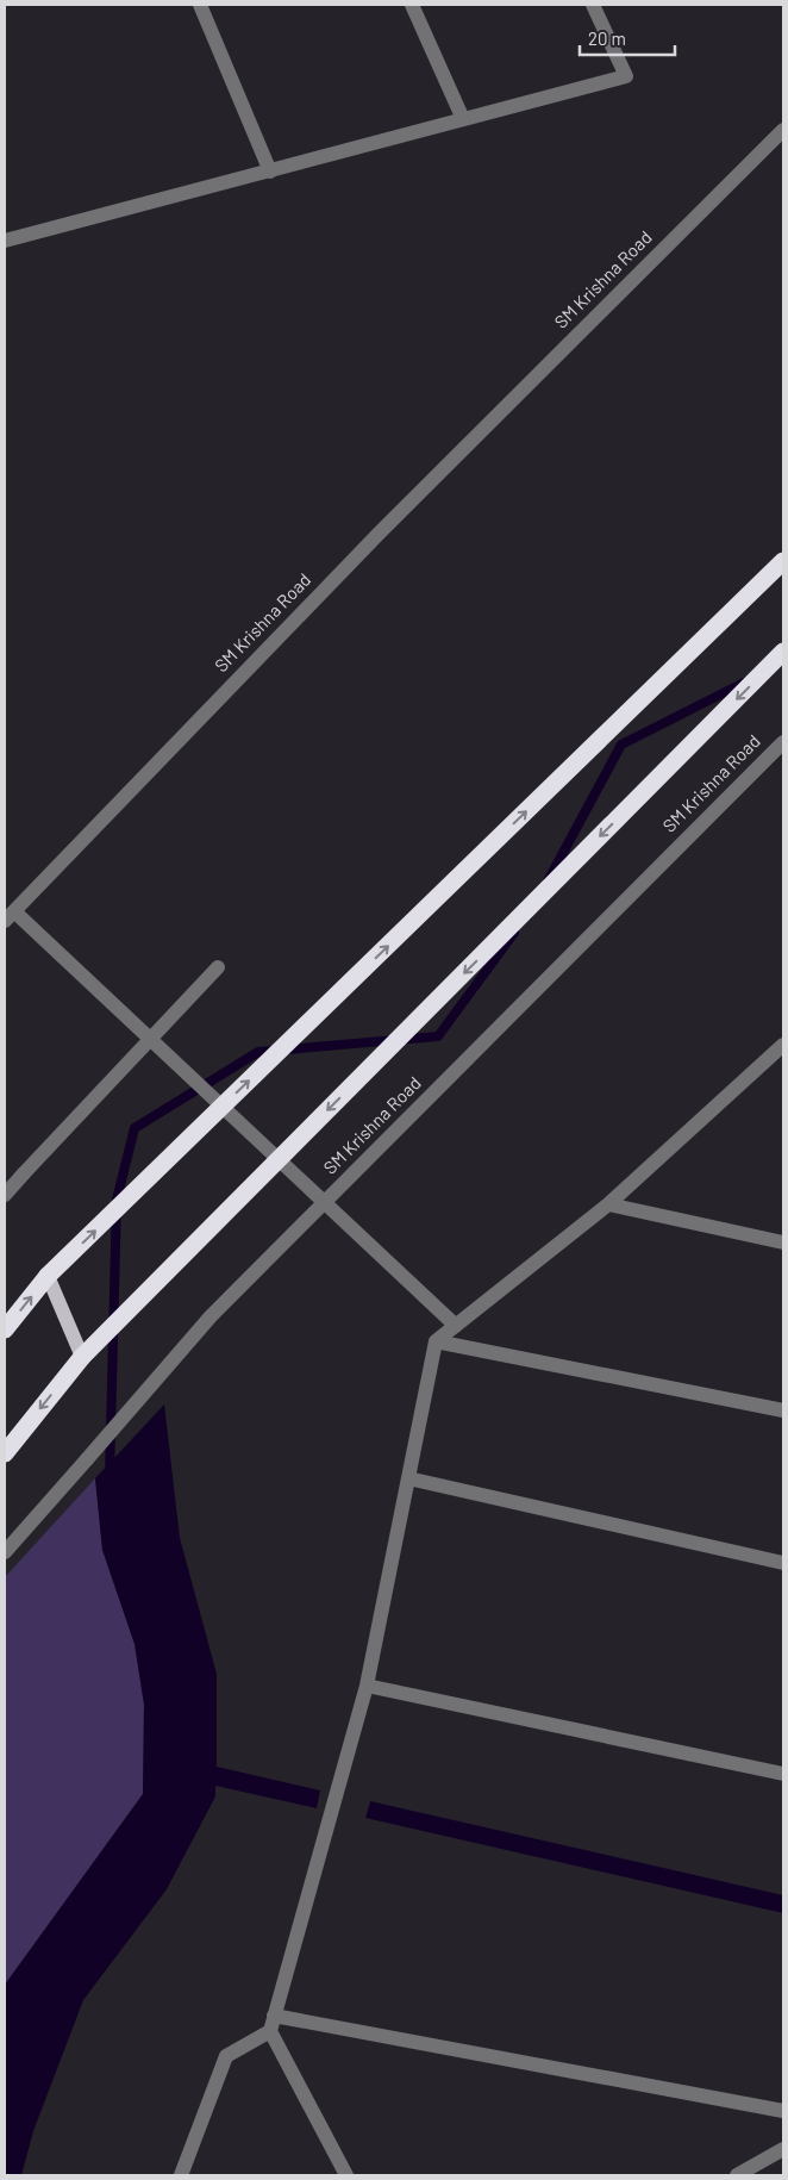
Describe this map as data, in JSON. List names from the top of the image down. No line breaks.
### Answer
{"streets":{"street":["SM Krishna Road"]},"scale_bar":"20 m"}
